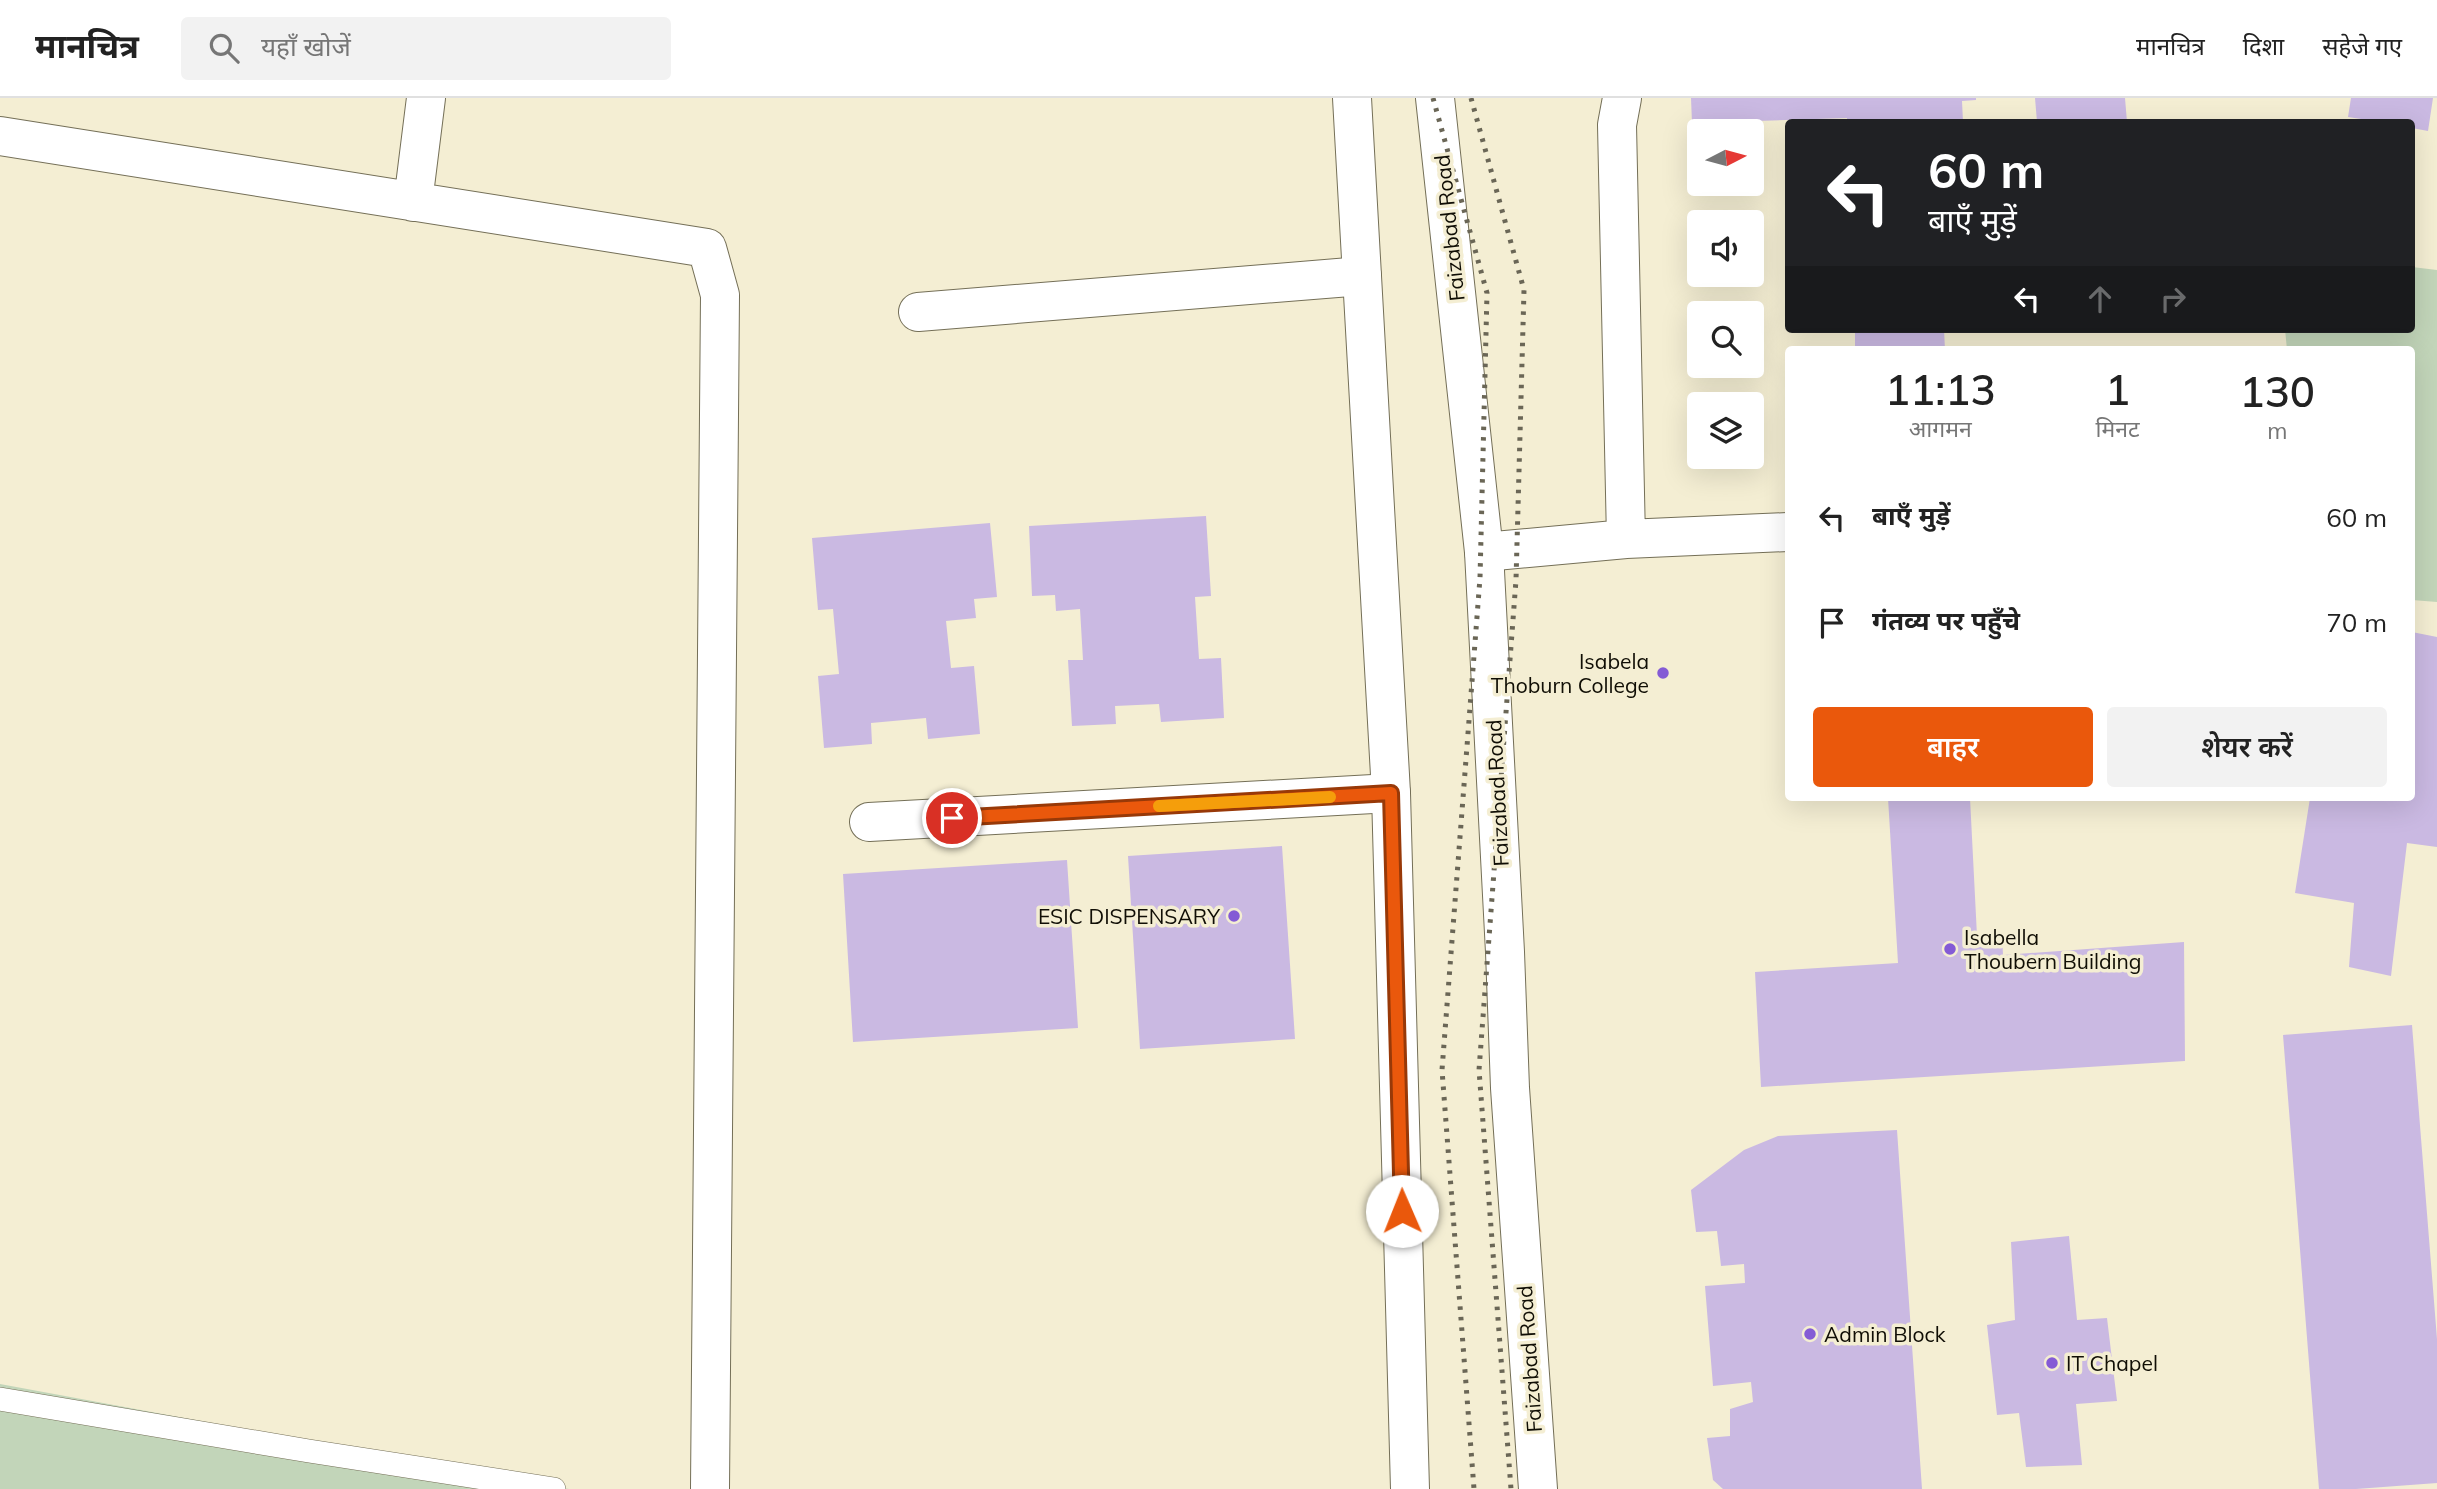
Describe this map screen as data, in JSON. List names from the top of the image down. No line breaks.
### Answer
{"streets":{"street":["Faizabad Road"]},"places":["Isabela Thoburn College","ESIC DISPENSARY","Isabella Thoubern Building","Admin Block","IT Chapel"],"north":"right","page":{"header":"मानचित्र","search":"यहाँ खोजें","nav":["मानचित्र","दिशा","सहेजे गए"],"turn":["60 m","बाएँ मुड़ें"],"eta":["11:13","आगमन","1","मिनट","130","m"],"list":[{"name":"बाएँ मुड़ें","value":"60 m"},{"name":"गंतव्य पर पहुँचे","value":"70 m"}],"buttons":["बाहर","शेयर करें"]}}
